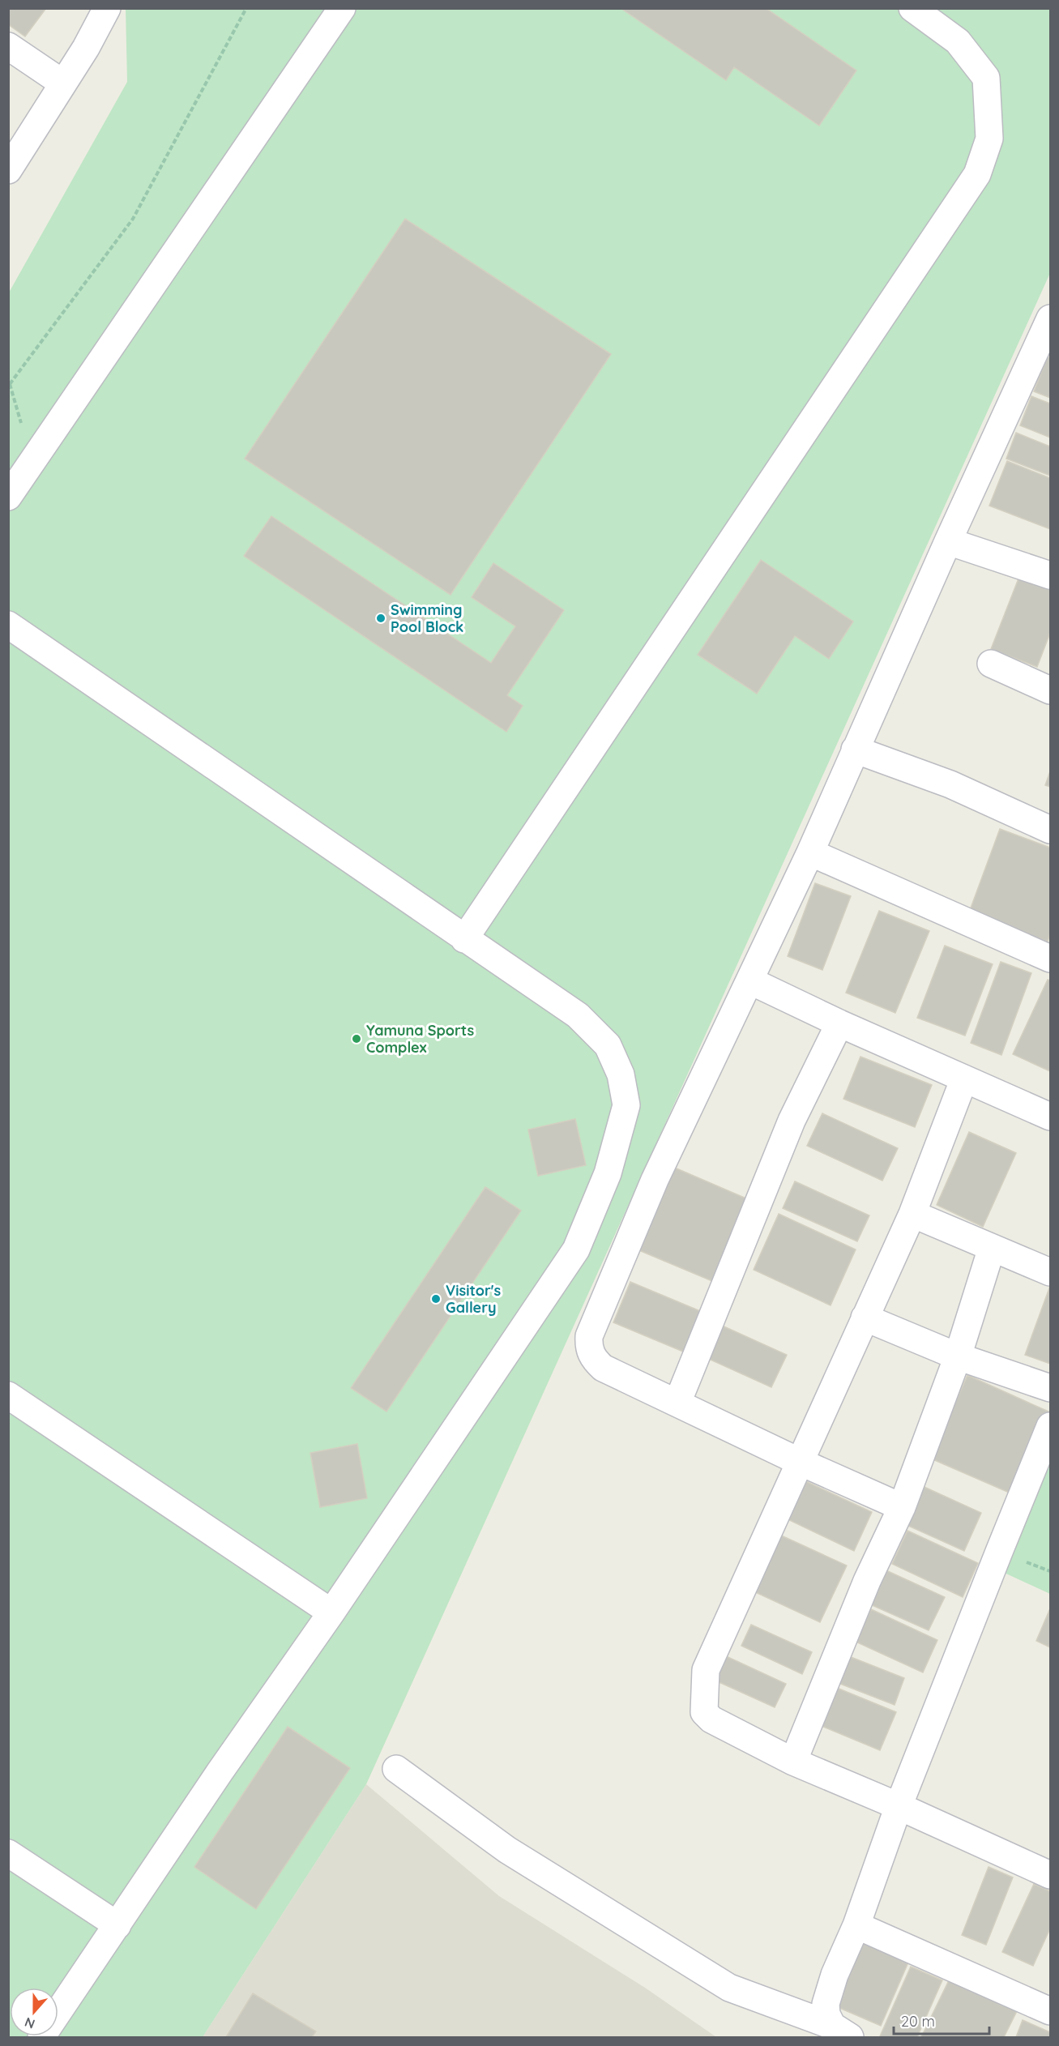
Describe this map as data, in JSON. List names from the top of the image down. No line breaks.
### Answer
{"places":["Swimming Pool Block","Yamuna Sports Complex","Visitor's Gallery"],"scale_bar":"20 m","north":"bottom"}
